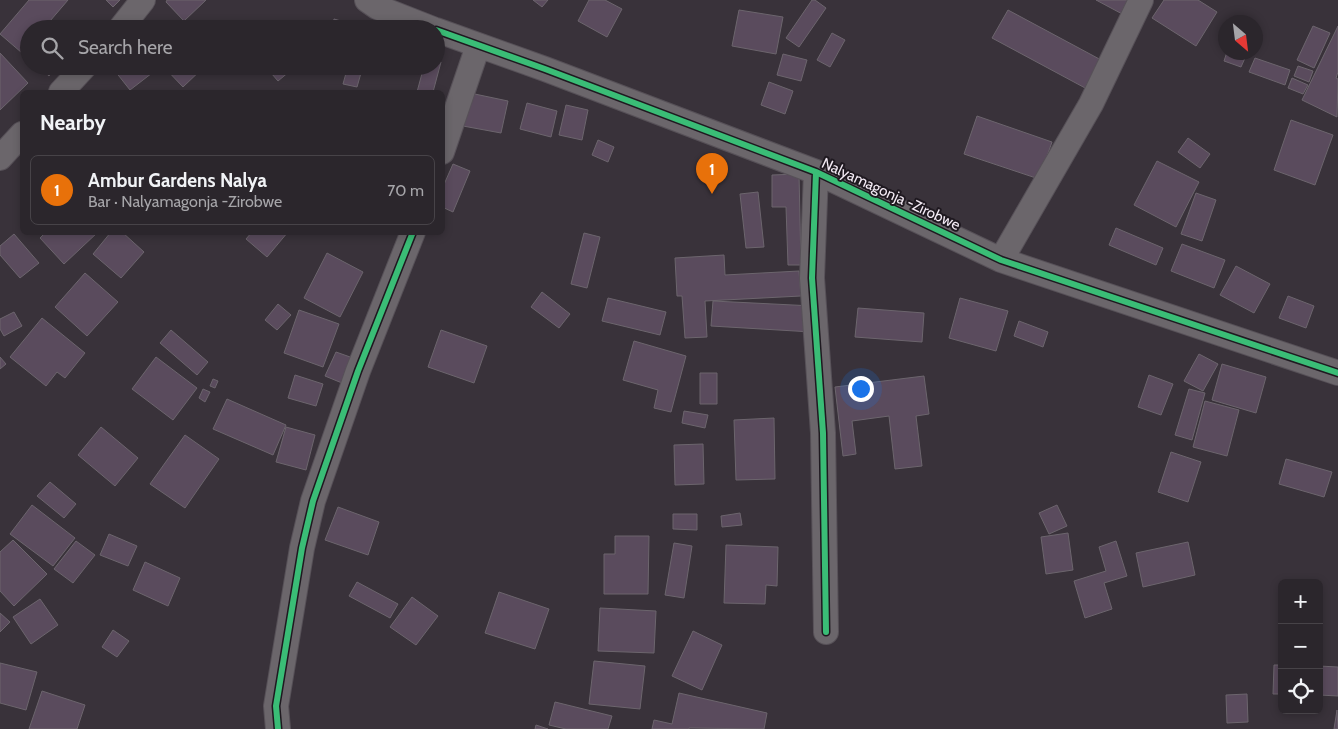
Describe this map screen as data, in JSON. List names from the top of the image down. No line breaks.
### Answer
{"streets":{"street":["Nalyamagonja -Zirobwe"]},"north":"bottom right","page":{"search":"Search here","heading":"Nearby","pins":"1","list":[{"mark":"1","name":"Ambur Gardens Nalya","note":"Bar · Nalyamagonja -Zirobwe","value":"70 m"}],"map_buttons":["+","−"]}}
